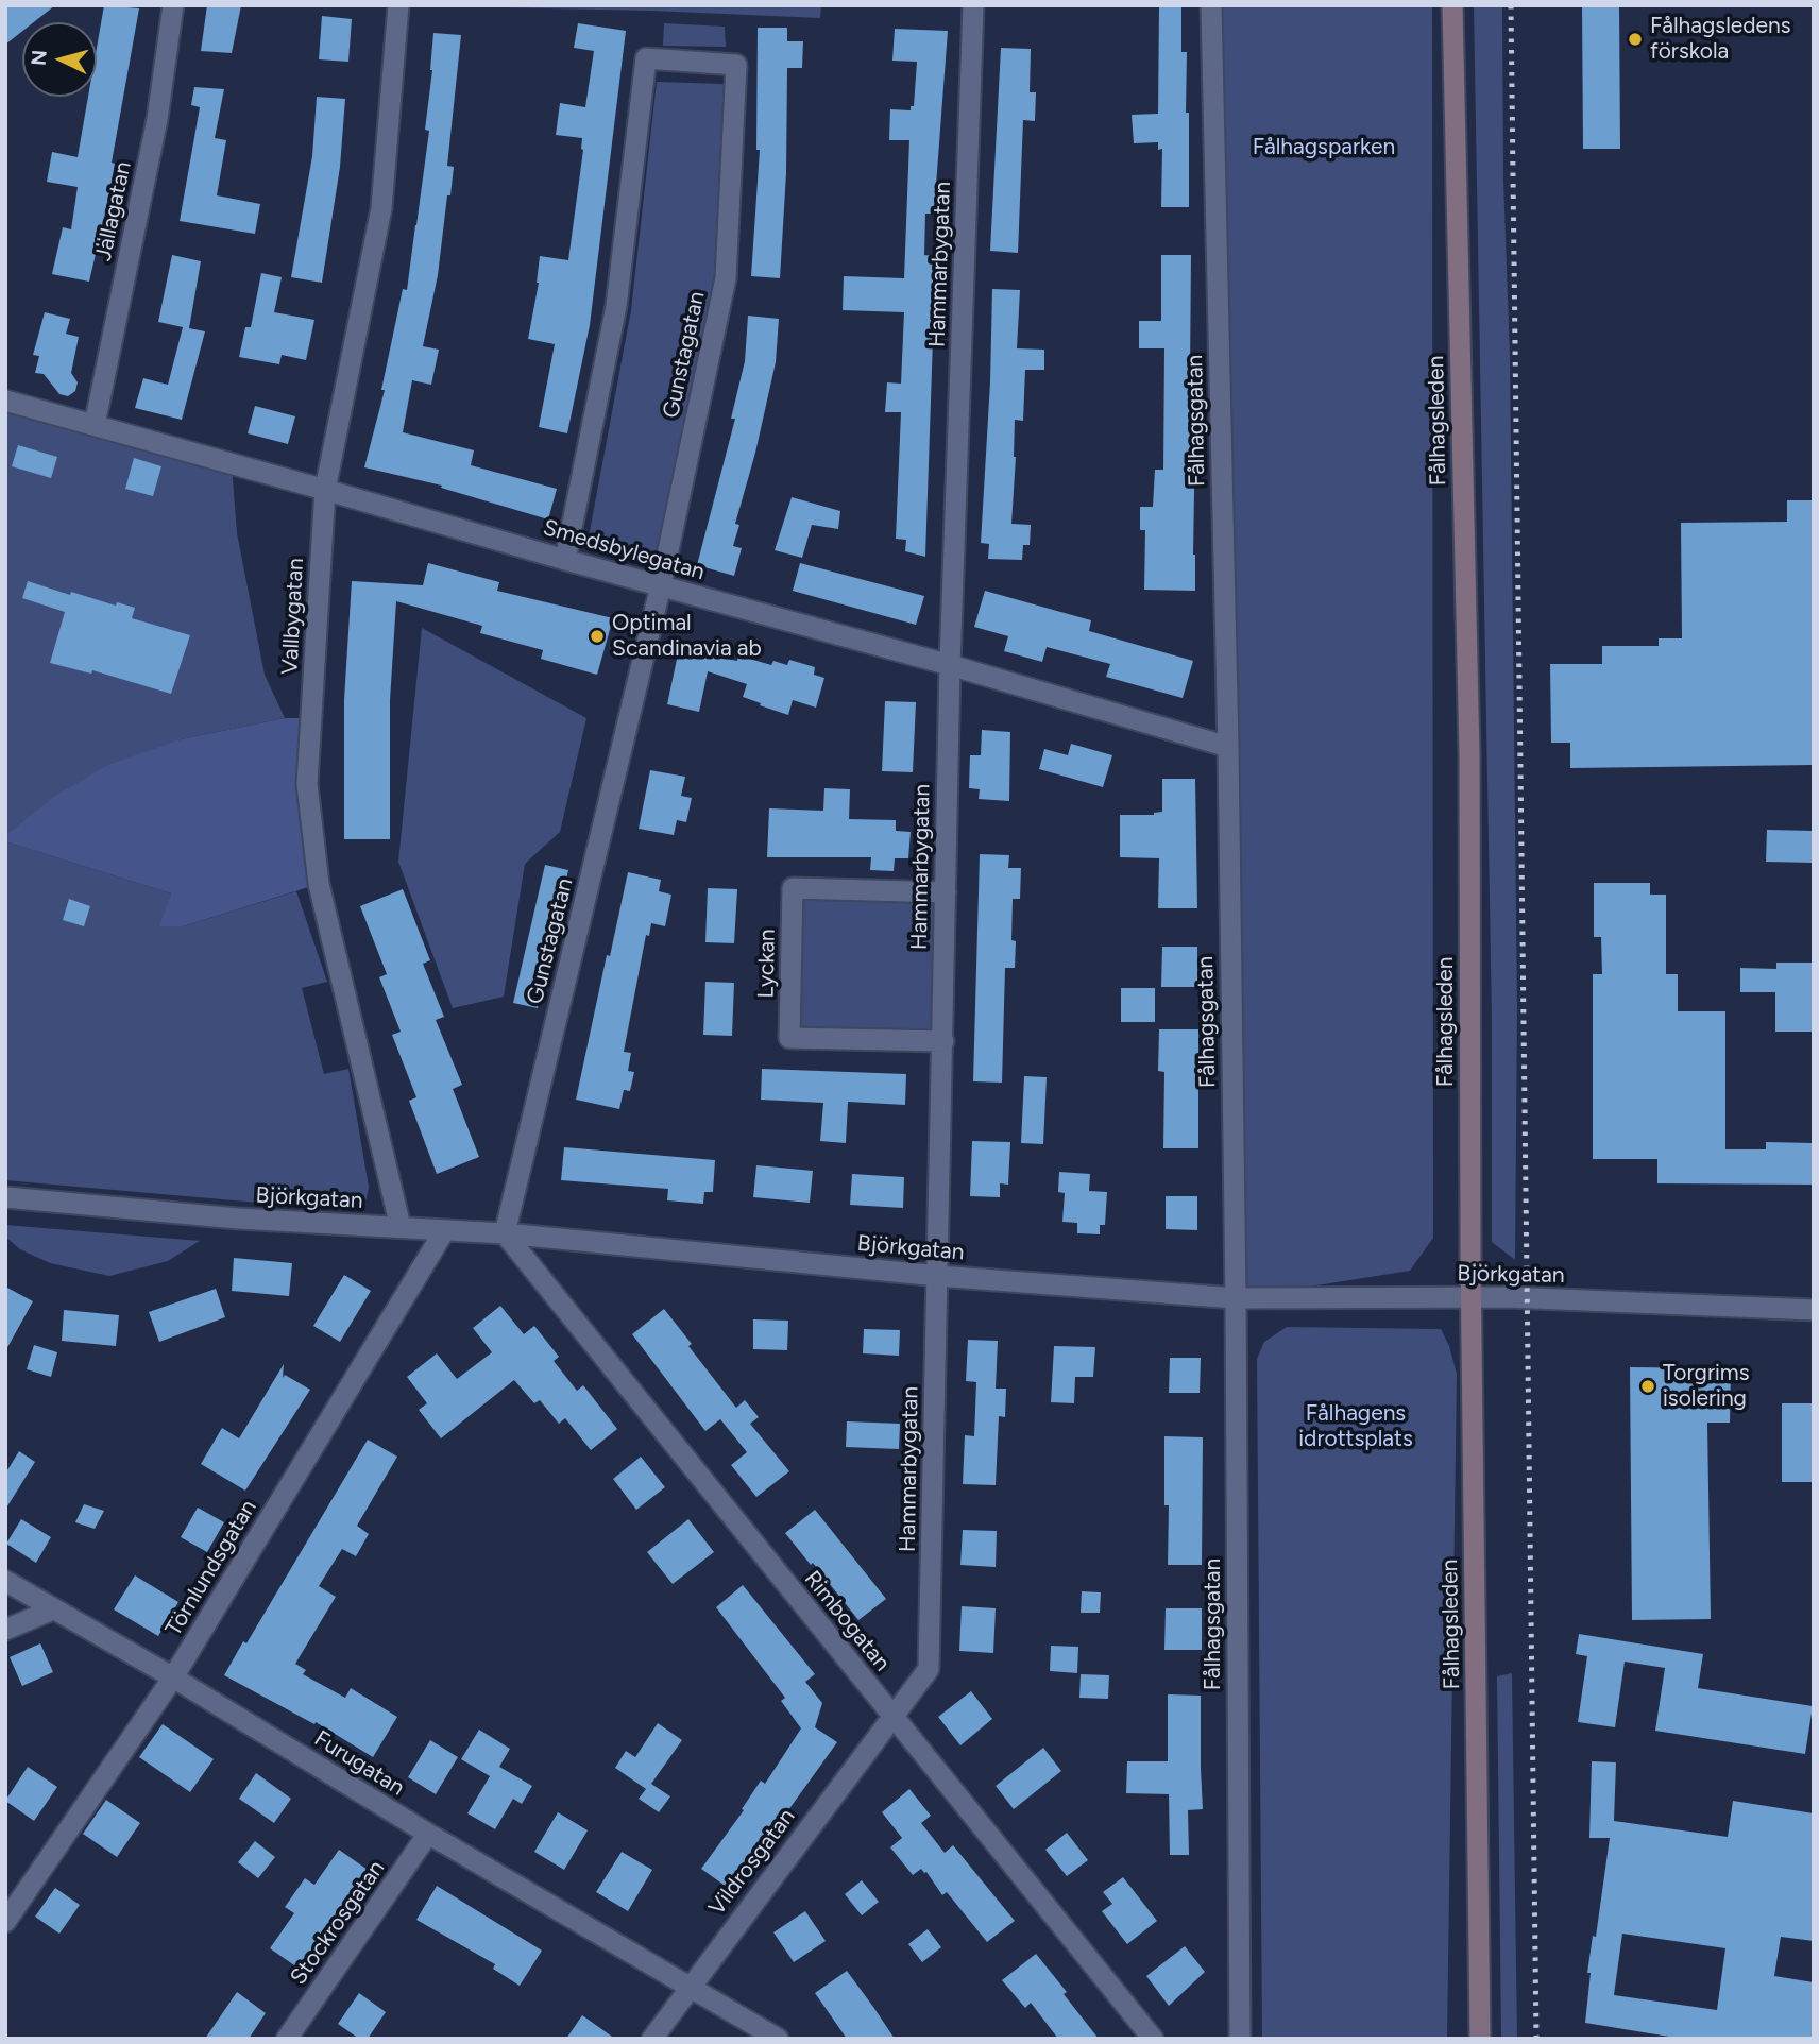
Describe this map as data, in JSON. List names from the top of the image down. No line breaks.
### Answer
{"streets":{"main road":["Fålhagsleden"],"street":["Jällagatan","Hammarbygatan","Gunstagatan","Fålhagsgatan","Smedsbylegatan","Vallbygatan","Lyckan","Björkgatan","Törnlundsgatan","Rimbogatan","Furugatan","Vildrosgatan","Stockrosgatan"]},"crossings":[["Jällagatan","Smedsbylegatan"],["Hammarbygatan","Smedsbylegatan"],["Hammarbygatan","Lyckan"],["Hammarbygatan","Björkgatan"],["Hammarbygatan","Rimbogatan"],["Hammarbygatan","Vildrosgatan"],["Gunstagatan","Smedsbylegatan"],["Gunstagatan","Björkgatan"],["Gunstagatan","Rimbogatan"],["Fålhagsgatan","Smedsbylegatan"],["Fålhagsgatan","Björkgatan"],["Fålhagsleden","Björkgatan"],["Smedsbylegatan","Vallbygatan"],["Vallbygatan","Björkgatan"],["Björkgatan","Törnlundsgatan"],["Björkgatan","Rimbogatan"],["Törnlundsgatan","Furugatan"],["Rimbogatan","Vildrosgatan"],["Furugatan","Vildrosgatan"],["Furugatan","Stockrosgatan"]],"parks":["Fålhagsparken","Fålhagens idrottsplats"],"places":["Fålhagsledens förskola","Optimal Scandinavia ab","Torgrims isolering"],"north":"left"}
